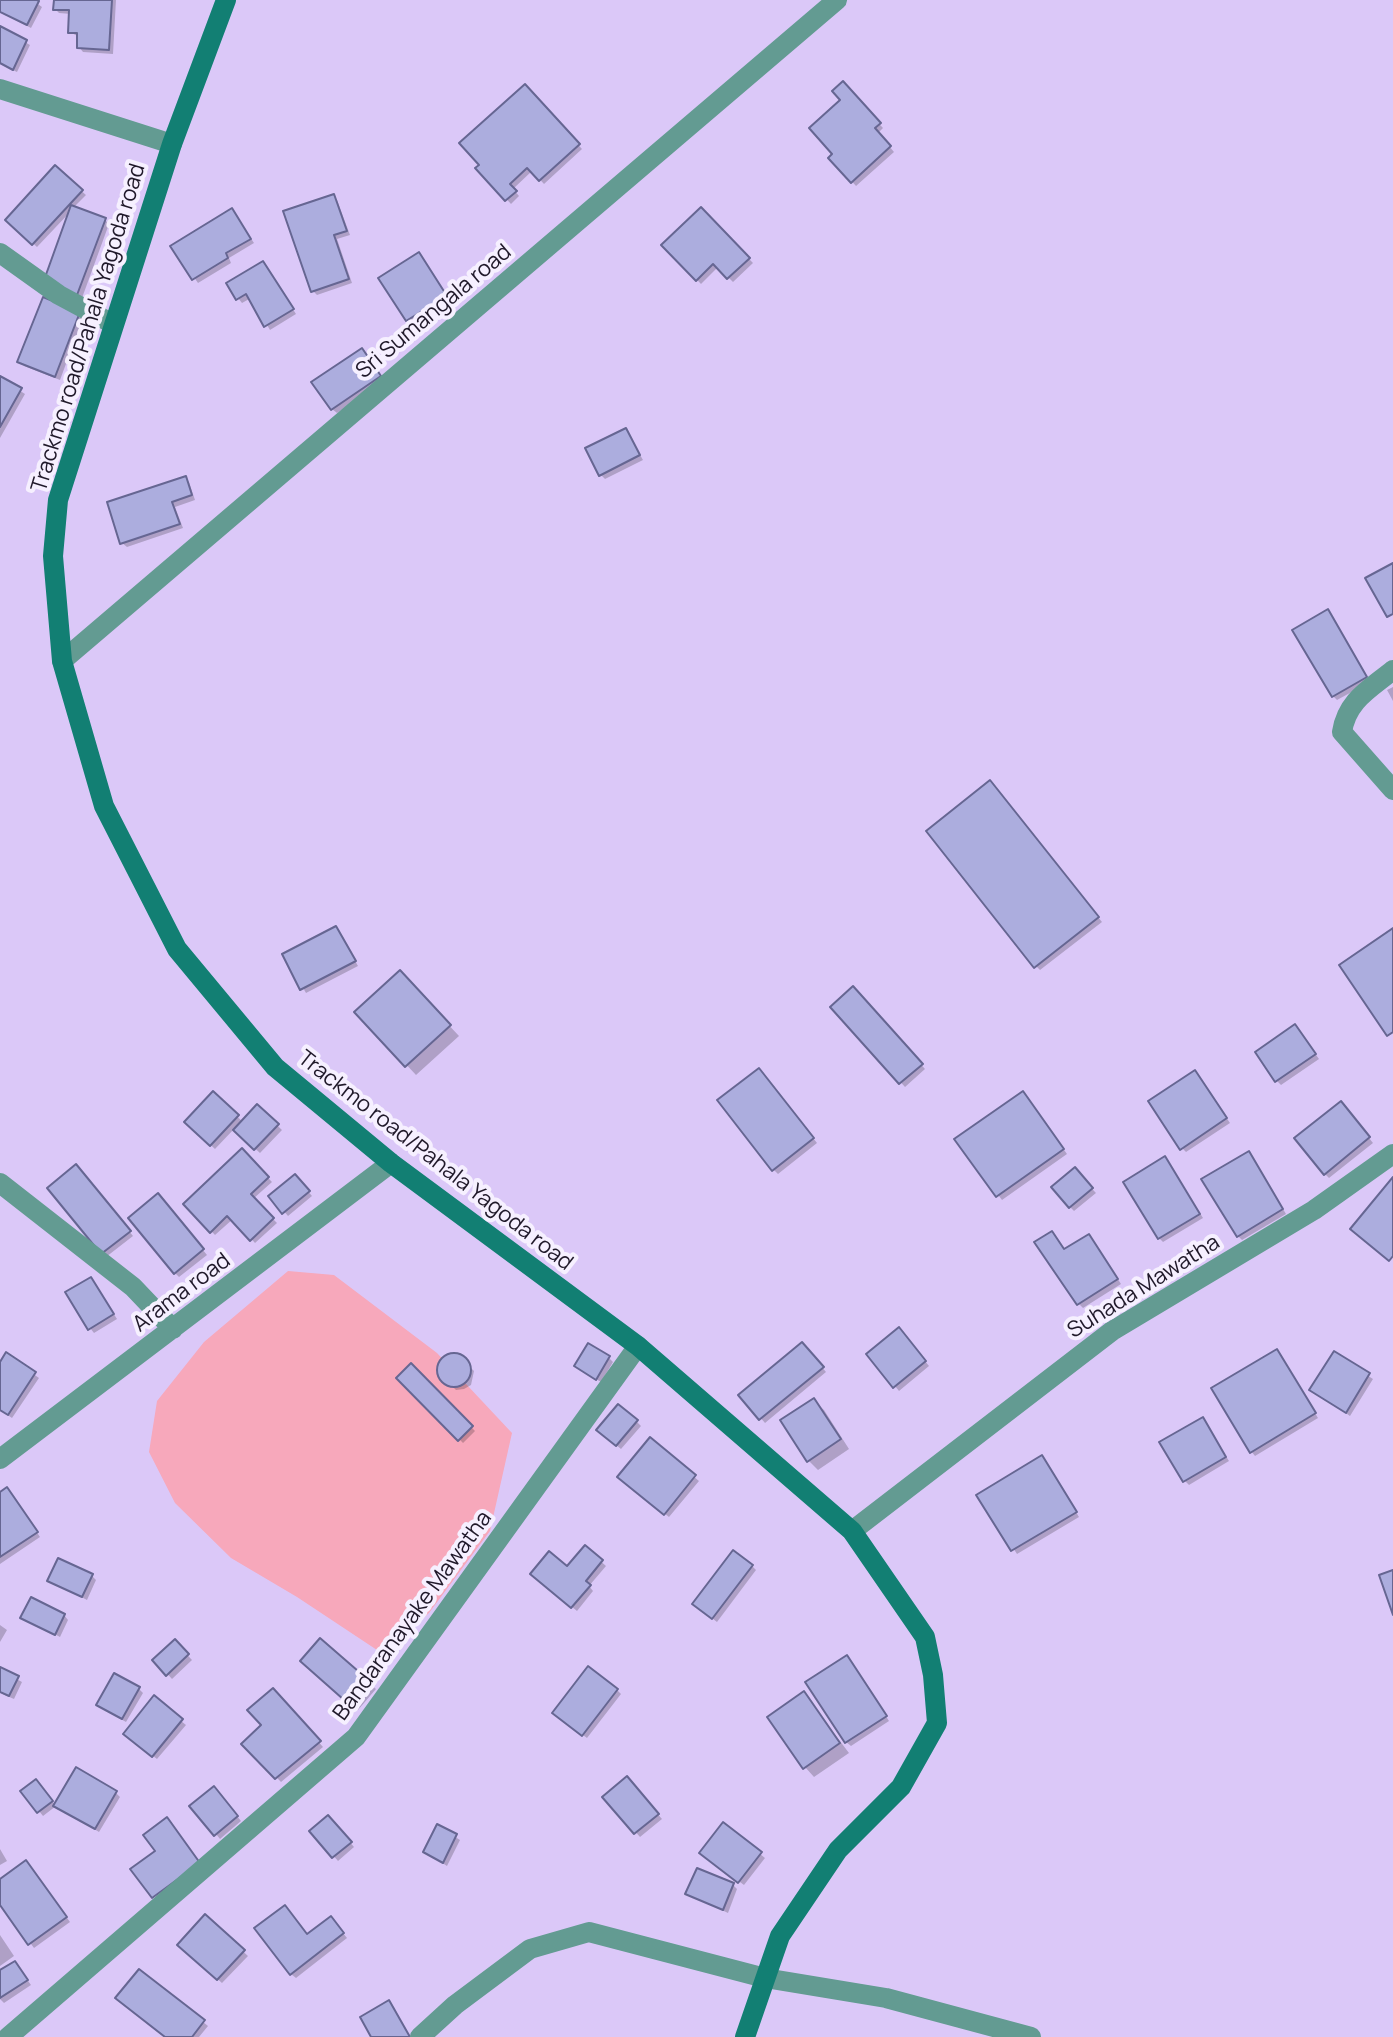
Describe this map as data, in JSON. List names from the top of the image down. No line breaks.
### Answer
{"streets":{"street":["Sri Sumangala road","Trackmo road/Pahala Yagoda road","Suhada Mawatha","Arama road","Bandaranayake Mawatha"]},"crossings":[["Sri Sumangala road","Trackmo road/Pahala Yagoda road"],["Trackmo road/Pahala Yagoda road","Suhada Mawatha"],["Trackmo road/Pahala Yagoda road","Arama road"],["Trackmo road/Pahala Yagoda road","Bandaranayake Mawatha"]]}
